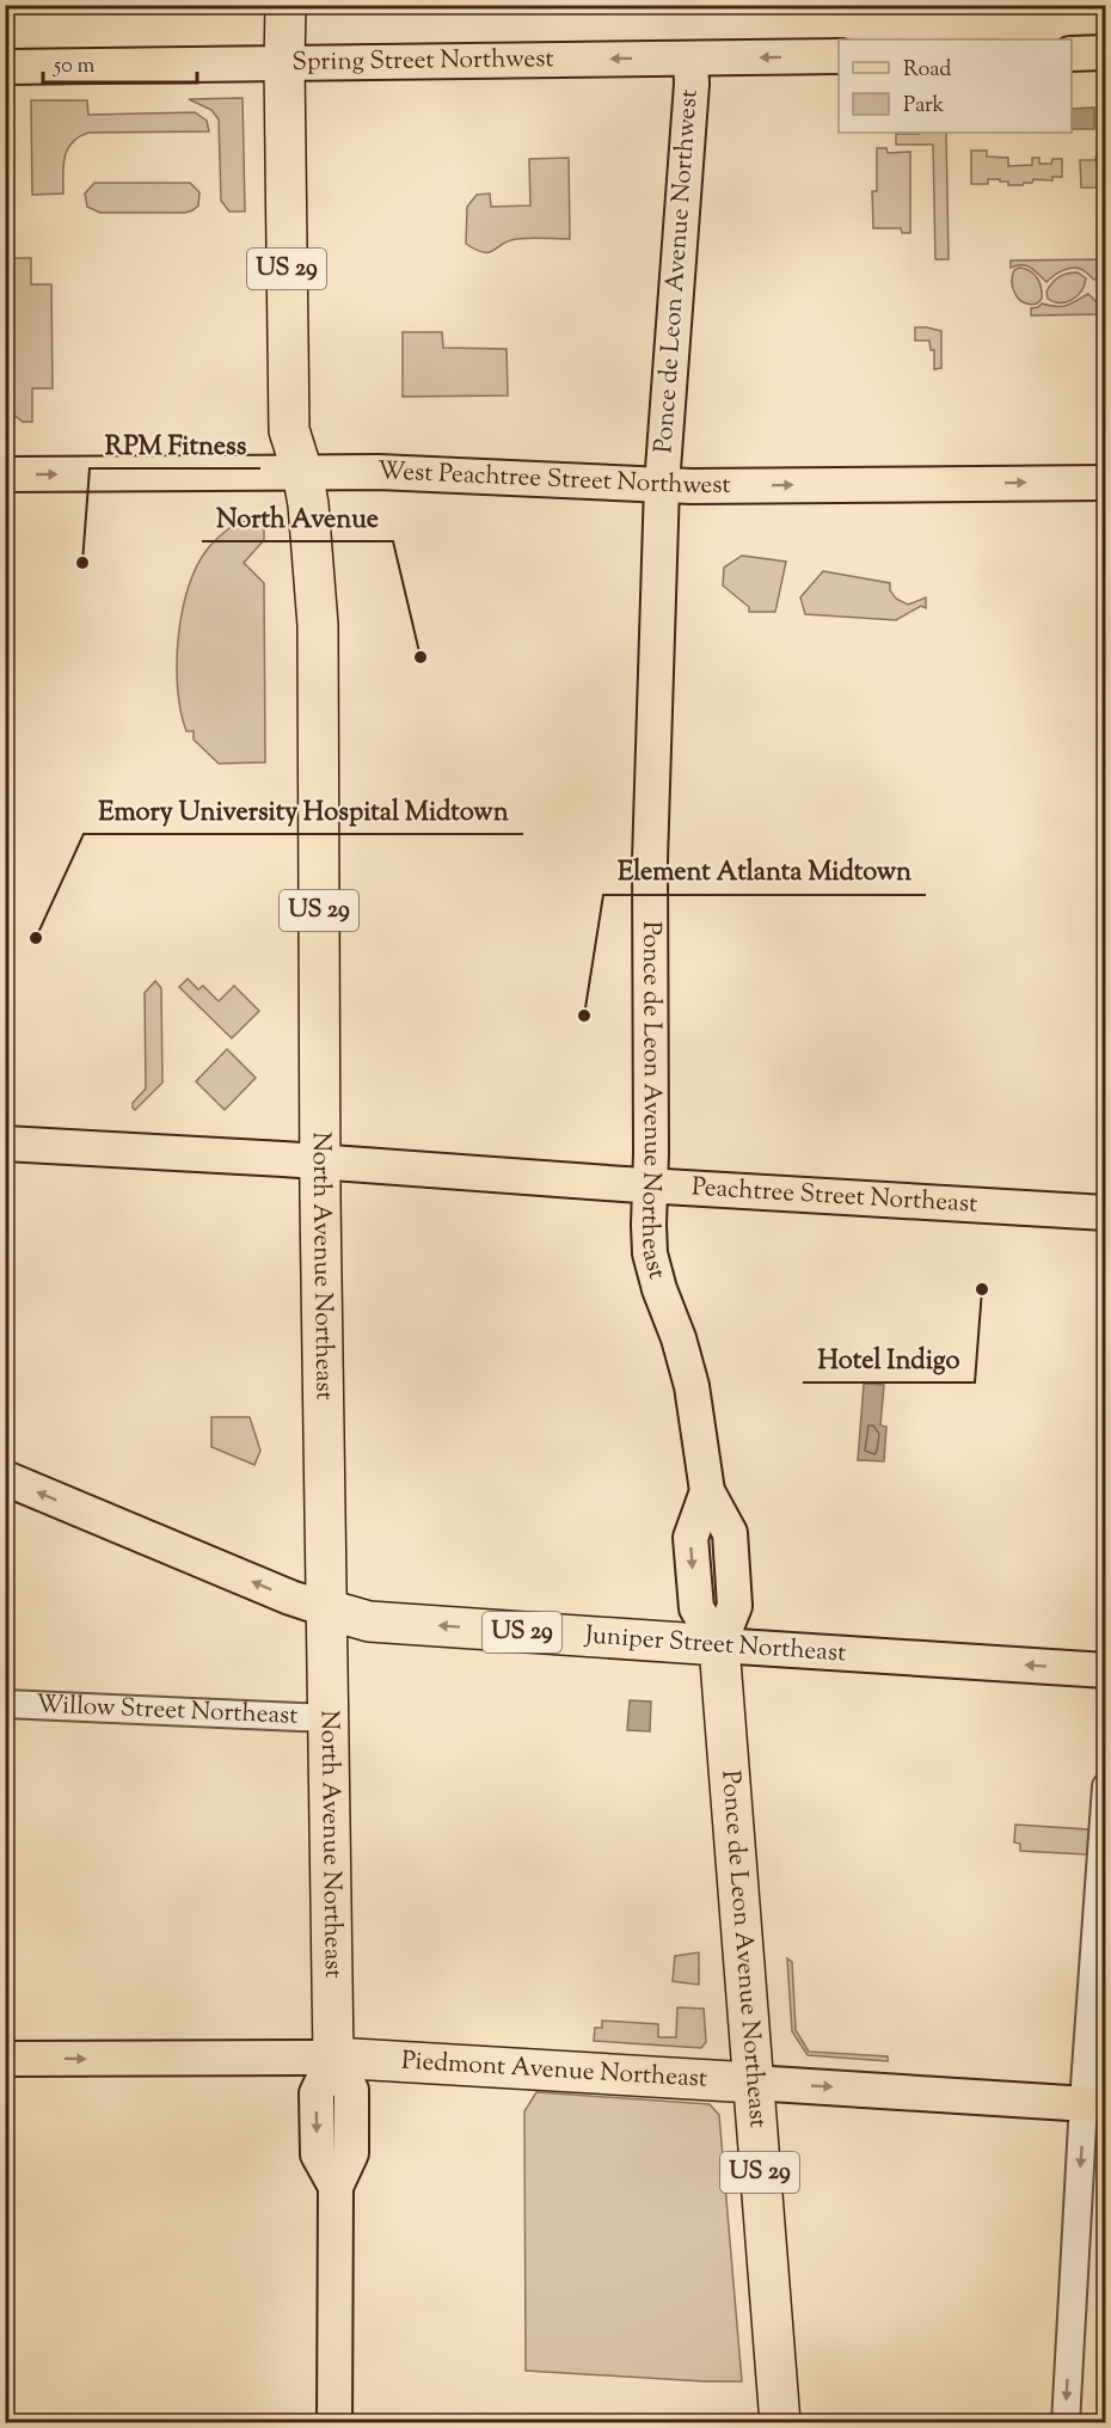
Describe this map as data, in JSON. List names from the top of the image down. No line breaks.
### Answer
{"streets":{"highway":["US 29","Ponce de Leon Avenue Northeast","North Avenue Northeast","Juniper Street Northeast","Piedmont Avenue Northeast"],"main road":["Spring Street Northwest","Ponce de Leon Avenue Northwest","West Peachtree Street Northwest","Peachtree Street Northeast"],"street":["Willow Street Northeast"]},"crossings":[["Spring Street Northwest","US 29"],["Spring Street Northwest","Ponce de Leon Avenue Northwest"],["US 29","West Peachtree Street Northwest"],["US 29","North Avenue Northeast"],["Ponce de Leon Avenue Northwest","West Peachtree Street Northwest"],["Ponce de Leon Avenue Northwest","Ponce de Leon Avenue Northeast"],["West Peachtree Street Northwest","Ponce de Leon Avenue Northeast"],["West Peachtree Street Northwest","North Avenue Northeast"],["Ponce de Leon Avenue Northeast","Peachtree Street Northeast"],["Ponce de Leon Avenue Northeast","Juniper Street Northeast"],["Ponce de Leon Avenue Northeast","Piedmont Avenue Northeast"],["Peachtree Street Northeast","North Avenue Northeast"],["North Avenue Northeast","Juniper Street Northeast"],["North Avenue Northeast","Willow Street Northeast"],["North Avenue Northeast","Piedmont Avenue Northeast"]],"one_way":["Spring Street Northwest","West Peachtree Street Northwest","Juniper Street Northeast","Piedmont Avenue Northeast"],"places":["RPM Fitness","North Avenue","Emory University Hospital Midtown","Element Atlanta Midtown","Hotel Indigo"],"legend":["Road","Park"],"scale_bar":"50 m"}
